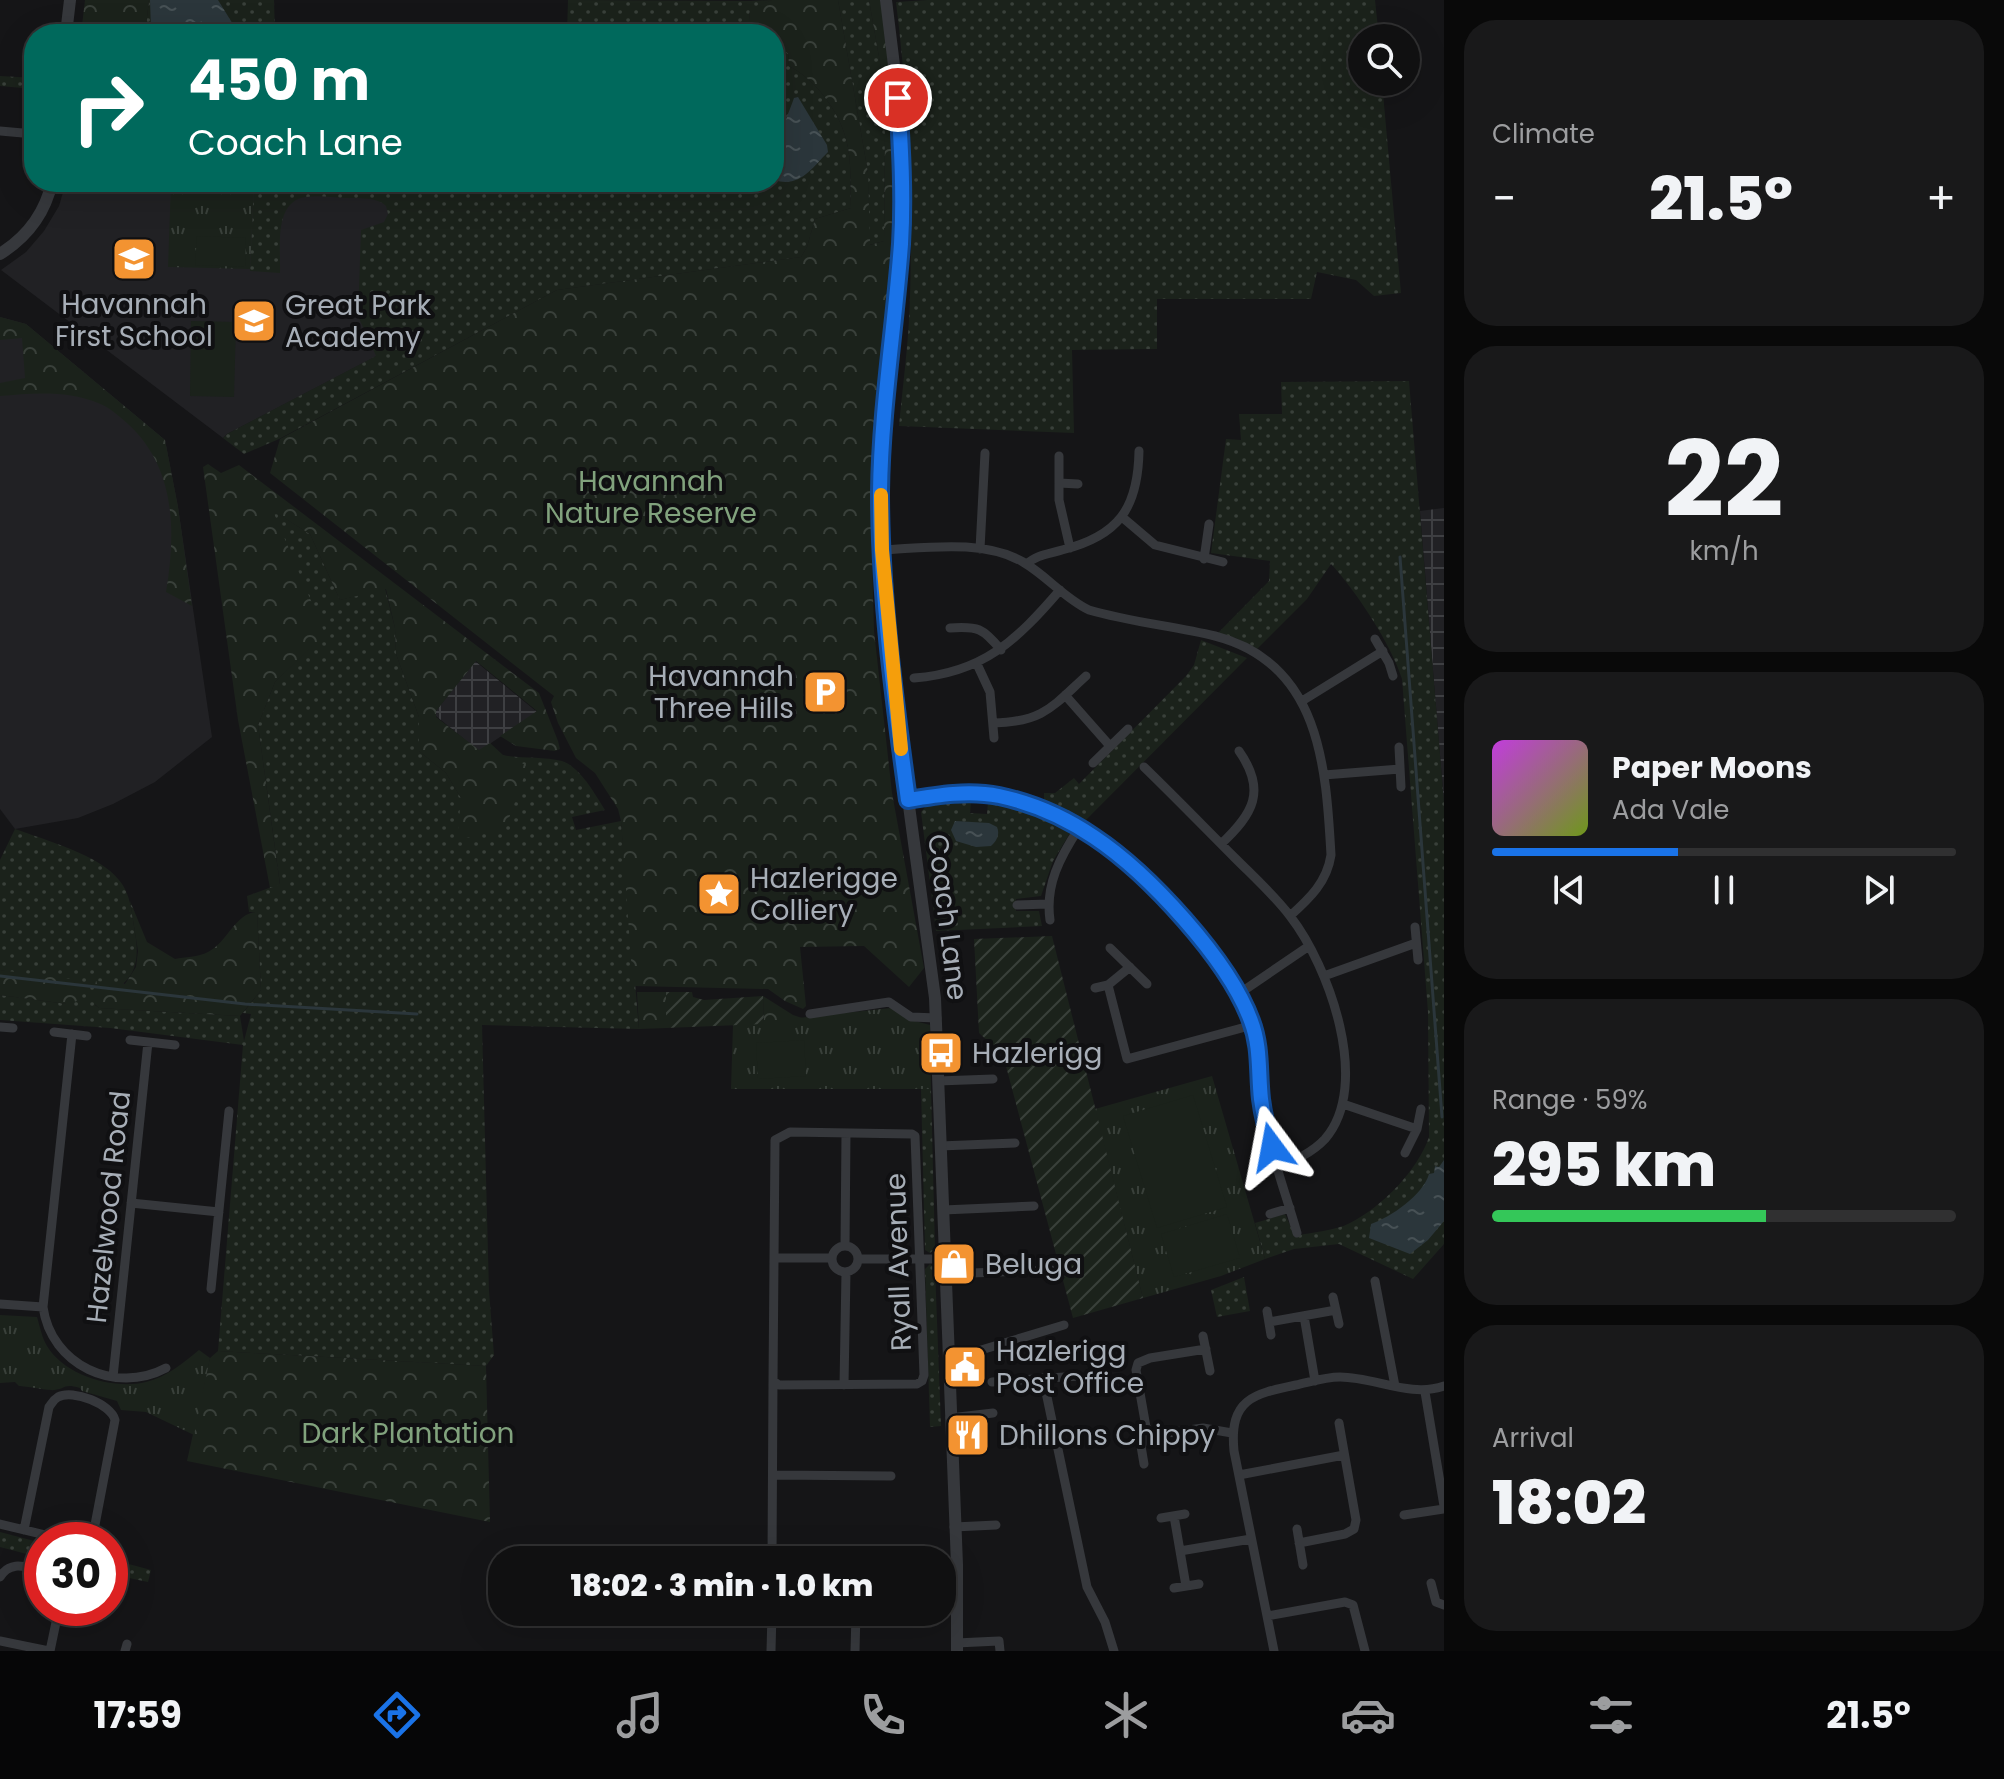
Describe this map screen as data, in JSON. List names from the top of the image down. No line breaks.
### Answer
{"streets":{"street":["Coach Lane","Hazelwood Road","Ryall Avenue"]},"parks":["Havannah Nature Reserve","Dark Plantation"],"places":{"school or university":["Havannah First School","Great Park Academy"],"parking":["Havannah Three Hills"],"place":["Hazlerigge Colliery"],"bus stop":["Hazlerigg"],"shop":["Beluga"],"public building":["Hazlerigg Post Office"],"restaurant":["Dhillons Chippy"]},"page":{"tile":["Climate",["22","km/h"],["Range · 59%","295 km"],["Arrival","18:02"]],"turn":["450 m","Coach Lane"],"heat":["−","21.5°","+"],"song":["Paper Moons","Ada Vale"],"limit":"30","trip":"18:02 · 3 min · 1.0 km","tabs":["17:59","21.5°"]}}
